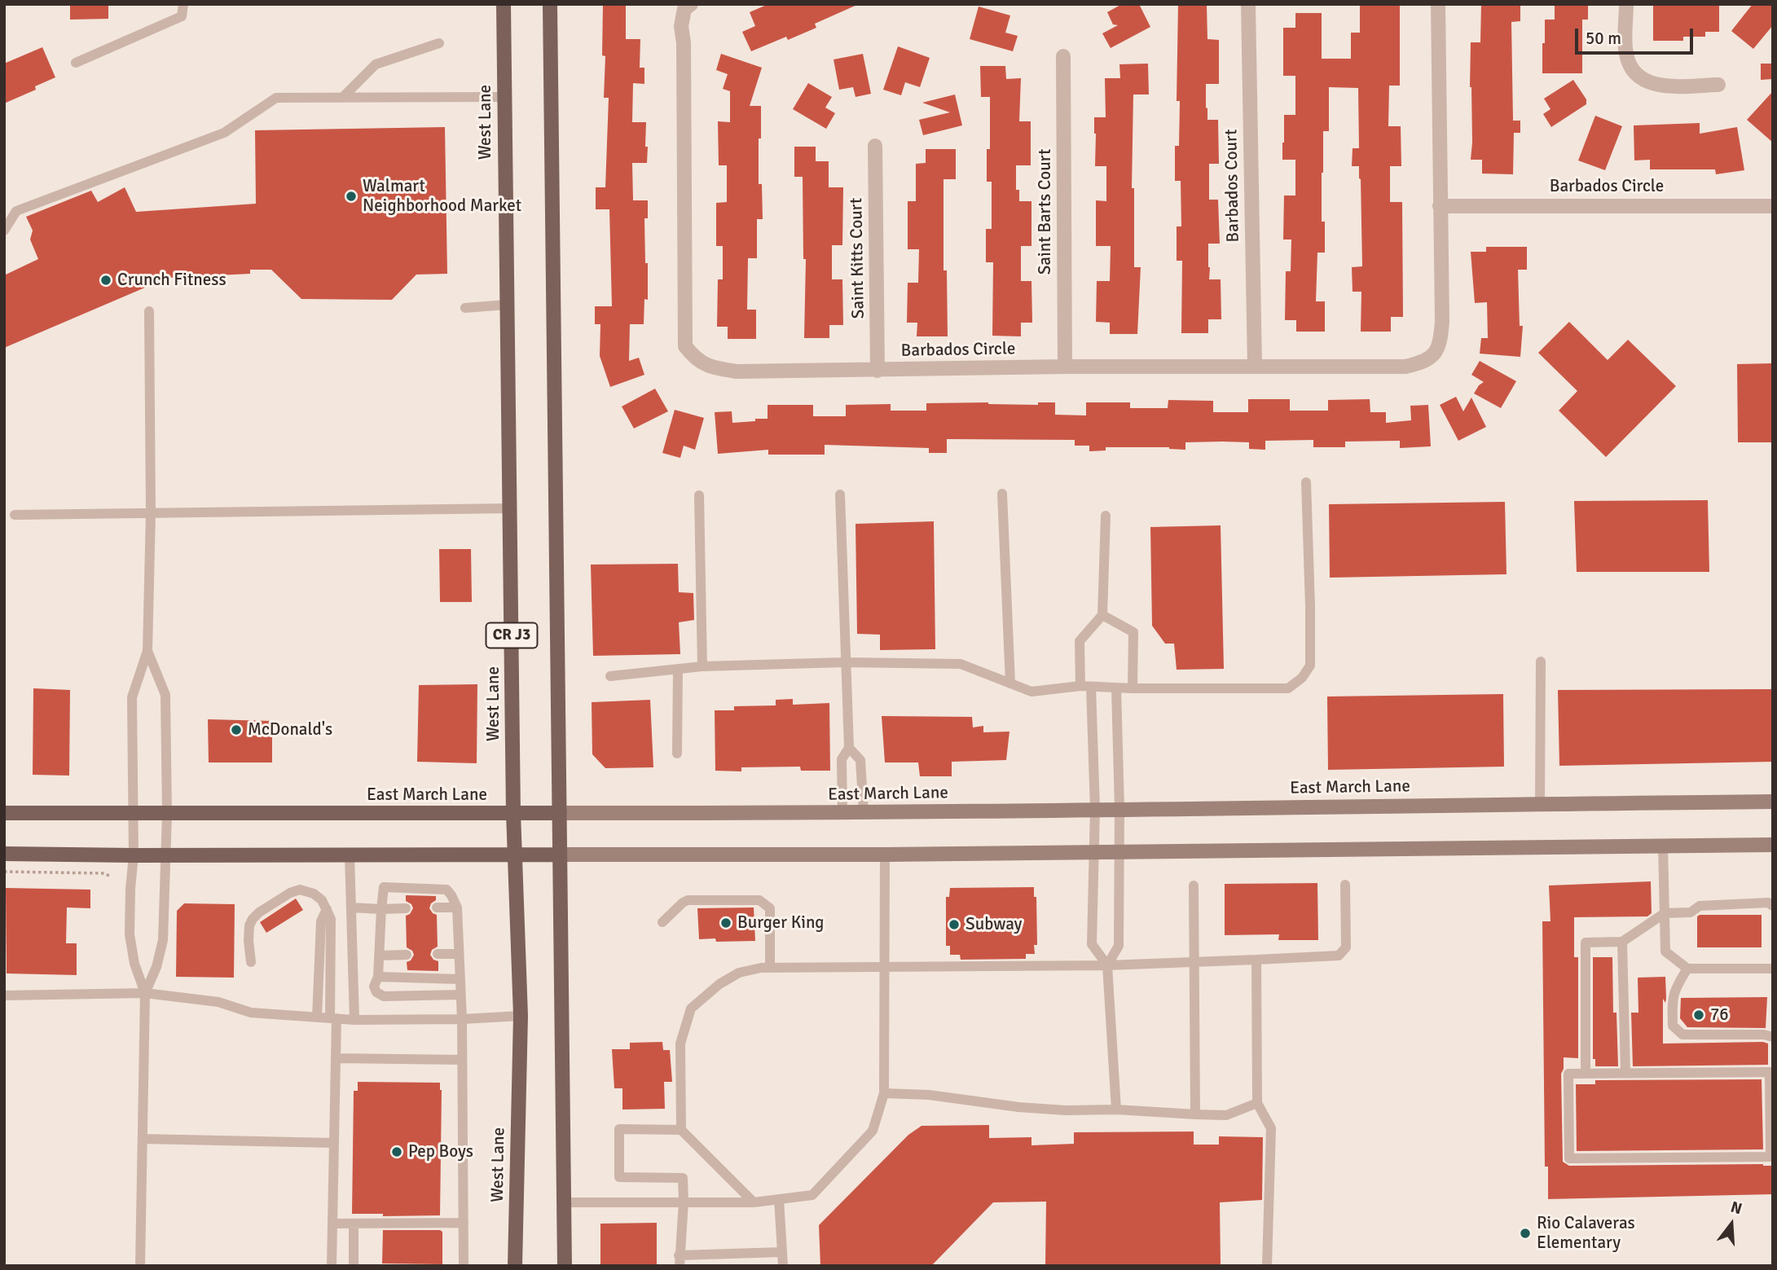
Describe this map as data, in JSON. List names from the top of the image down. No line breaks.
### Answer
{"streets":{"main road":["West Lane","CR J3","East March Lane"],"street":["Barbados Court","Barbados Circle","Saint Barts Court","Saint Kitts Court"]},"crossings":[["West Lane","East March Lane"],["Barbados Court","Barbados Circle"],["Barbados Circle","Saint Barts Court"],["Barbados Circle","Saint Kitts Court"],["CR J3","East March Lane"]],"places":["Walmart Neighborhood Market","Crunch Fitness","McDonald's","Burger King","Subway","76","Pep Boys","Rio Calaveras Elementary"],"scale_bar":"50 m","north":"top"}
